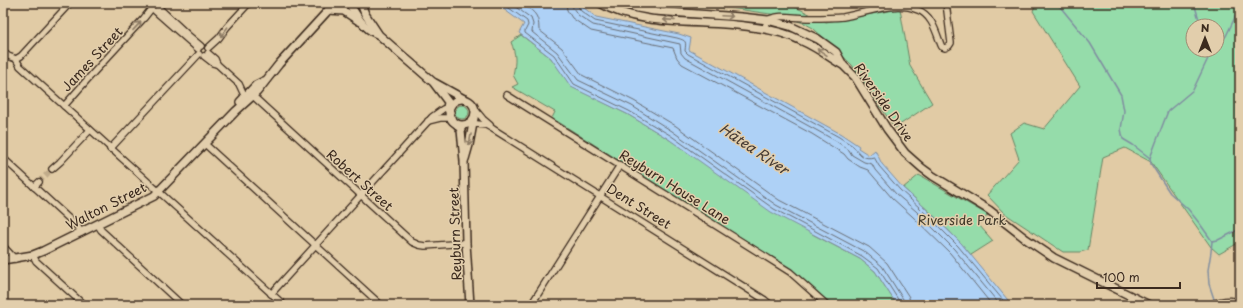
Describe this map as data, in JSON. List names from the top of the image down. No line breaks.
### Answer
{"streets":{"main road":["Riverside Drive","Walton Street","Reyburn Street"],"street":["James Street","Robert Street","Reyburn House Lane","Dent Street"]},"crossings":[["Robert Street","Walton Street"],["Robert Street","Reyburn Street"],["Dent Street","Reyburn Street"]],"one_way":["James Street"],"water":["Hātea River"],"parks":["Riverside Park"],"scale_bar":"100 m","north":"top"}
